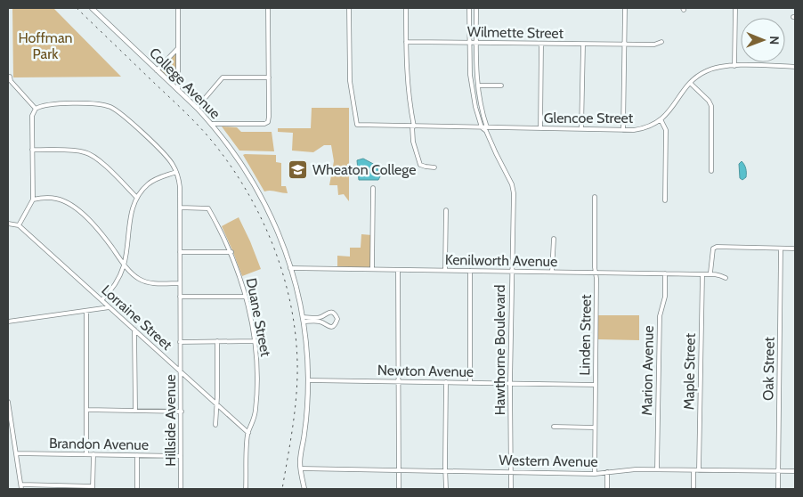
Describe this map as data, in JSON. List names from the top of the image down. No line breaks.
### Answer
{"streets":{"street":["Wilmette Street","College Avenue","Glencoe Street","Kenilworth Avenue","Lorraine Street","Duane Street","Linden Street","Hawthorne Boulevard","Oak Street","Newton Avenue","Marion Avenue","Maple Street","Hillside Avenue","Brandon Avenue","Western Avenue"]},"crossings":[["College Avenue","Kenilworth Avenue"],["College Avenue","Newton Avenue"],["College Avenue","Western Avenue"],["Glencoe Street","Hawthorne Boulevard"],["Kenilworth Avenue","Linden Street"],["Kenilworth Avenue","Hawthorne Boulevard"],["Kenilworth Avenue","Marion Avenue"],["Kenilworth Avenue","Maple Street"],["Lorraine Street","Duane Street"],["Lorraine Street","Hillside Avenue"],["Duane Street","Hillside Avenue"],["Linden Street","Newton Avenue"],["Linden Street","Western Avenue"],["Hawthorne Boulevard","Newton Avenue"],["Hawthorne Boulevard","Western Avenue"],["Oak Street","Western Avenue"],["Marion Avenue","Western Avenue"],["Maple Street","Western Avenue"],["Hillside Avenue","Brandon Avenue"]],"parks":["Hoffman Park"],"places":{"school or university":["Wheaton College"]},"north":"right"}
